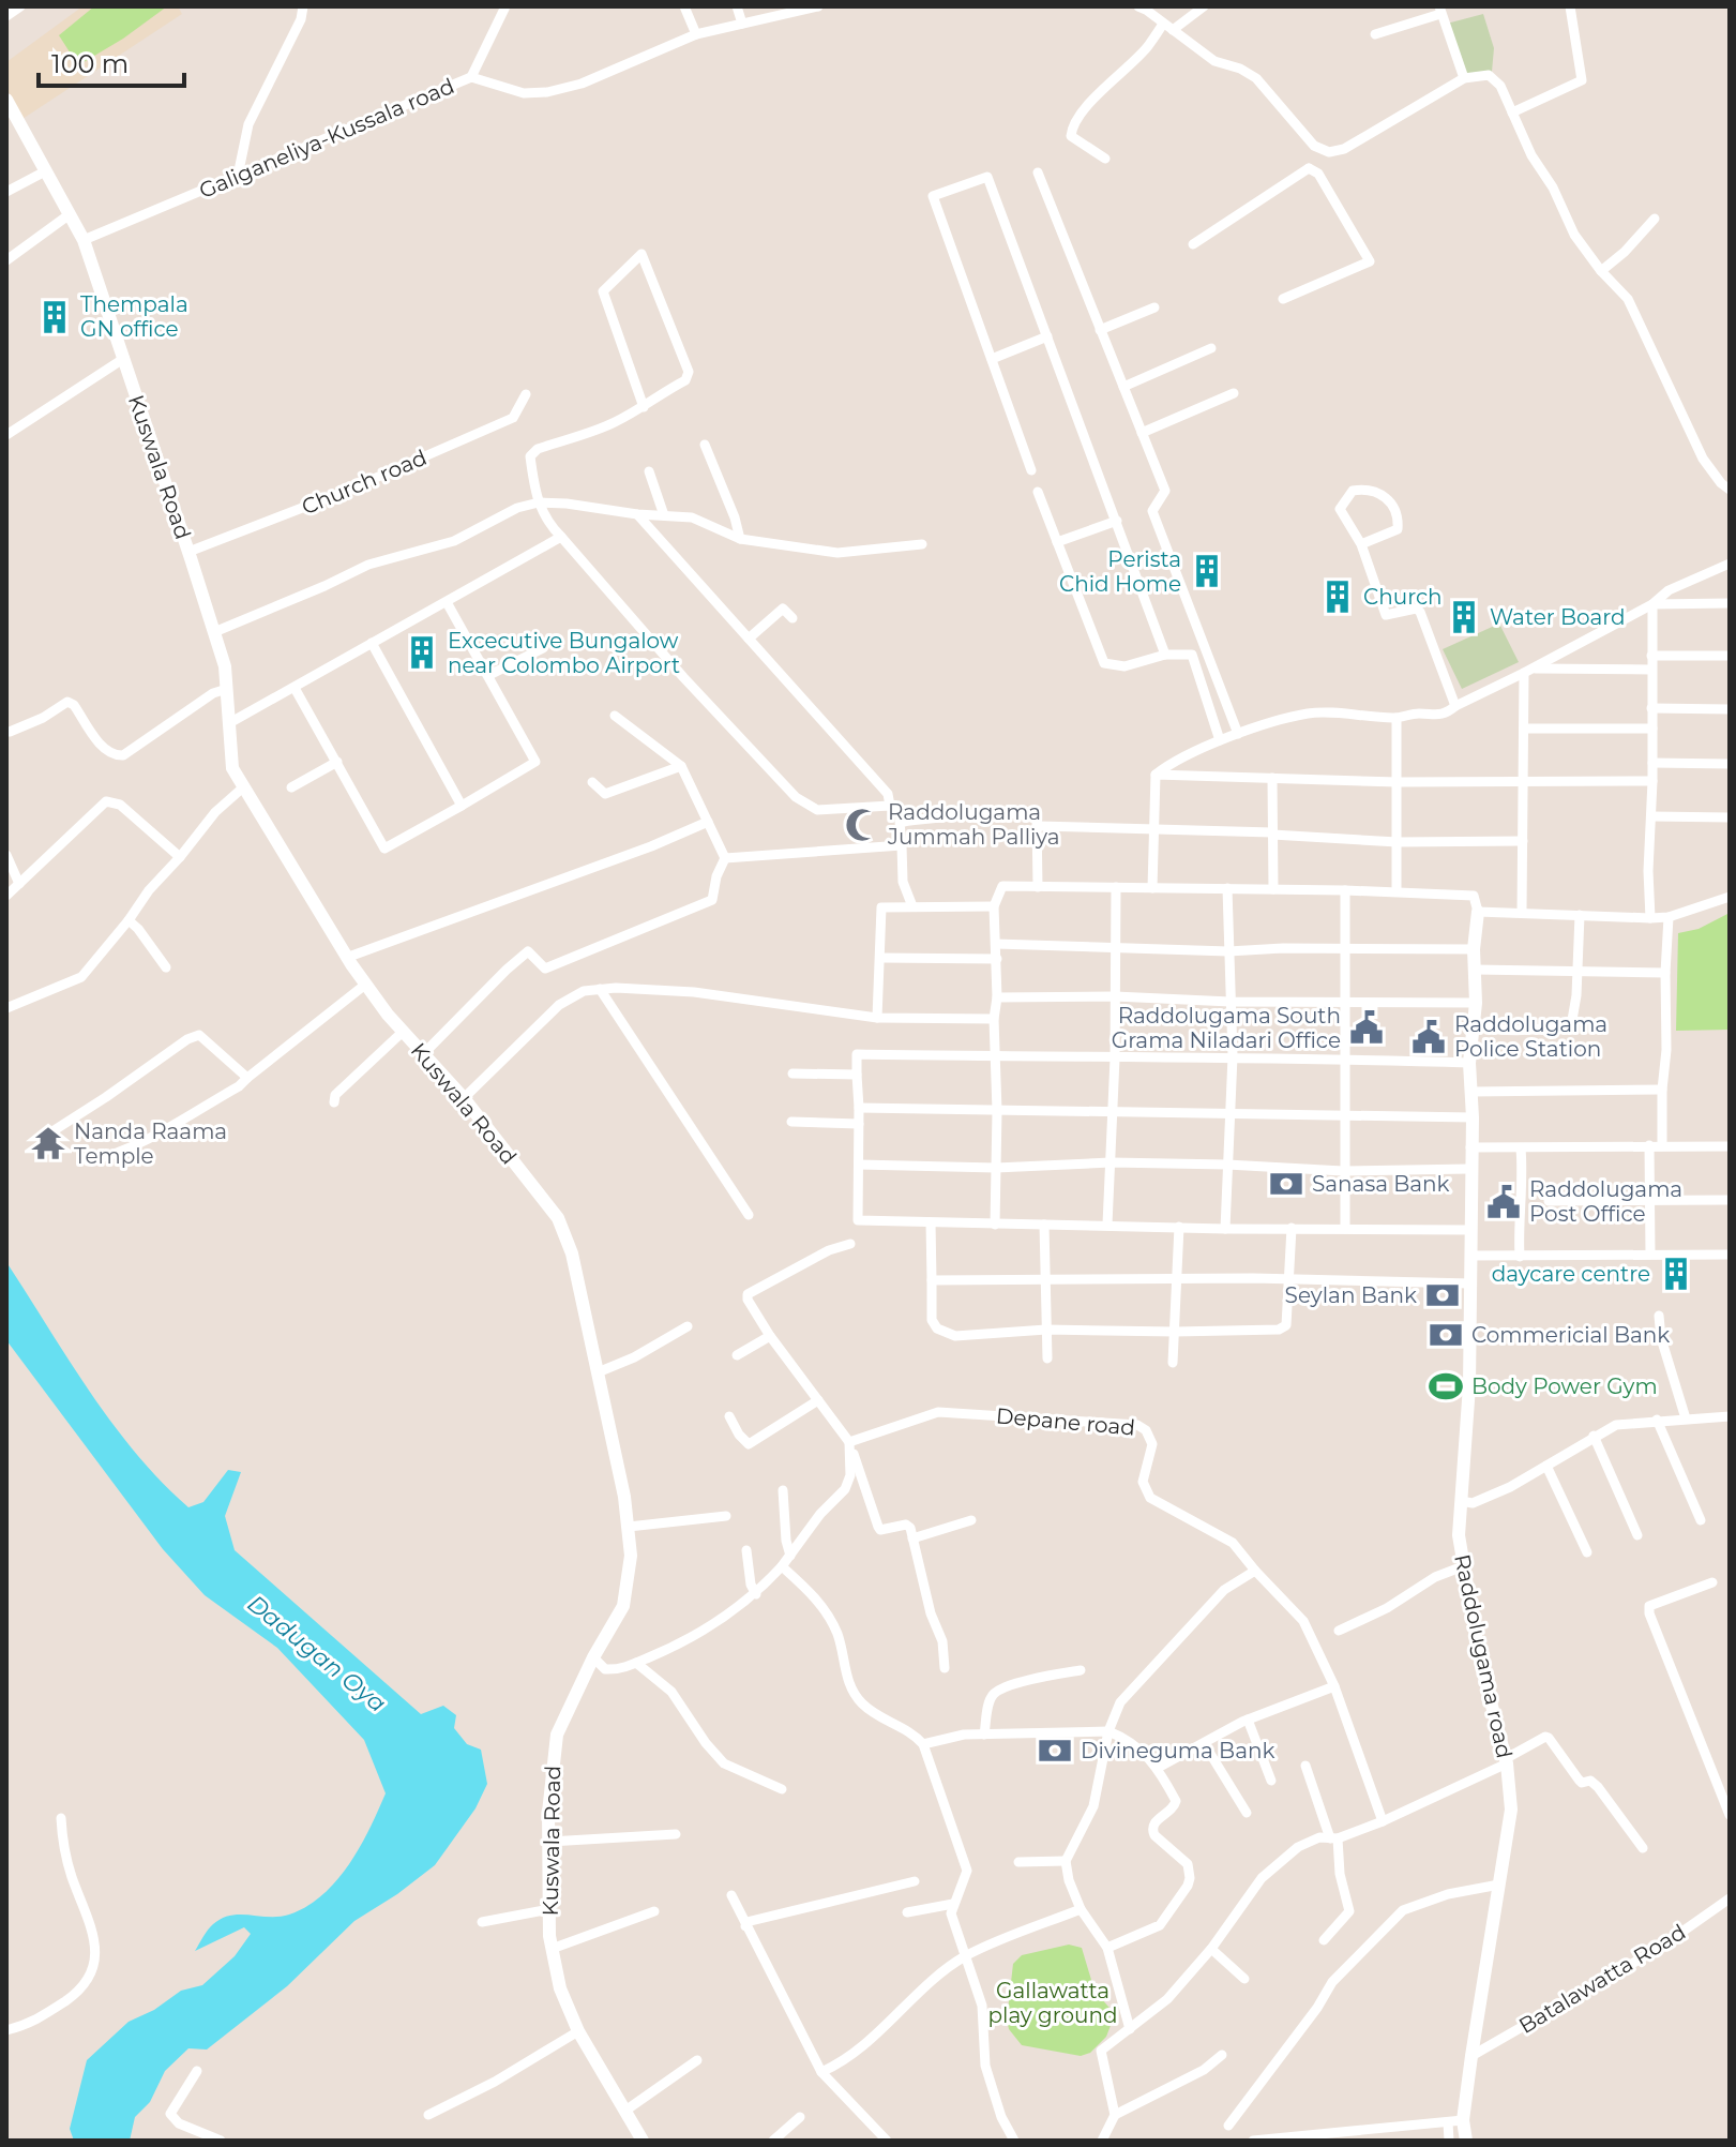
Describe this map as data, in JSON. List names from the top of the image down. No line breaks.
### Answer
{"streets":{"street":["Galiganeliya-Kussala road","Kuswala Road","Church road","Depane road","Raddolugama road","Batalawatta Road"]},"crossings":[["Galiganeliya-Kussala road","Kuswala Road"],["Kuswala Road","Church road"],["Raddolugama road","Batalawatta Road"]],"water":["Dadugan Oya"],"parks":["Gallawatta play ground"],"places":{"building":["Thempala GN office","Perista Chid Home","Church","Water Board","Excecutive Bungalow near Colombo Airport","daycare centre"],"mosque":["Raddolugama Jummah Palliya"],"public building":["Raddolugama South Grama Niladari Office","Raddolugama Police Station","Raddolugama Post Office"],"temple":["Nanda Raama Temple"],"bank":["Sanasa Bank","Seylan Bank","Commericial Bank","Divineguma Bank"],"sports":["Body Power Gym"]},"scale_bar":"100 m"}
